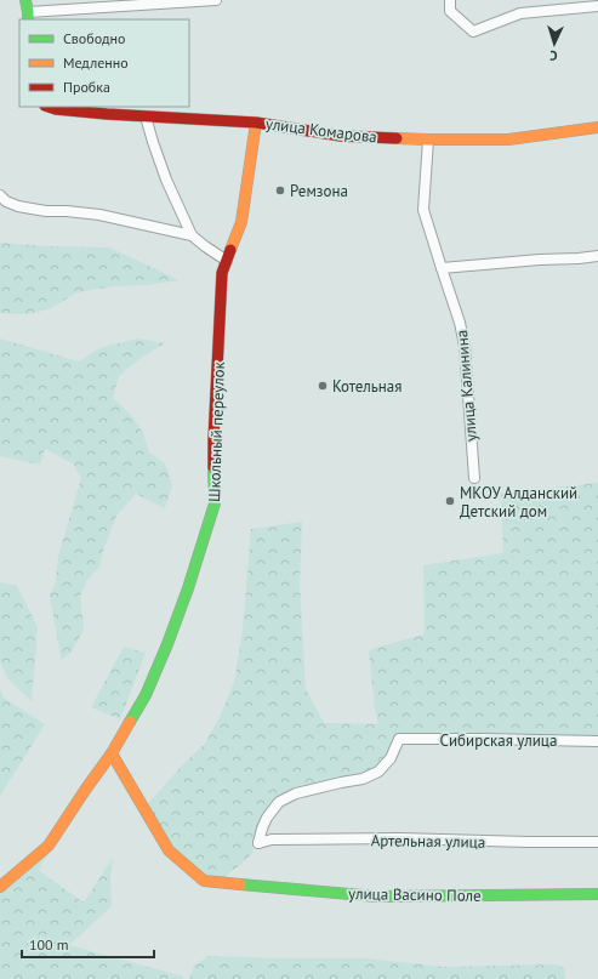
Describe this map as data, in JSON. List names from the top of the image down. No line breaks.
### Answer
{"streets":{"street":["улица Комарова","улица Калинина","Школьный переулок","Сибирская улица","Артельная улица","улица Васино Поле"]},"crossings":[["улица Комарова","улица Калинина"],["улица Комарова","Школьный переулок"],["Школьный переулок","улица Васино Поле"],["Сибирская улица","Артельная улица"]],"places":["Ремзона","Котельная","МКОУ Алданский Детский дом"],"legend":["Свободно","Медленно","Пробка"],"scale_bar":"100 m","north":"bottom"}
